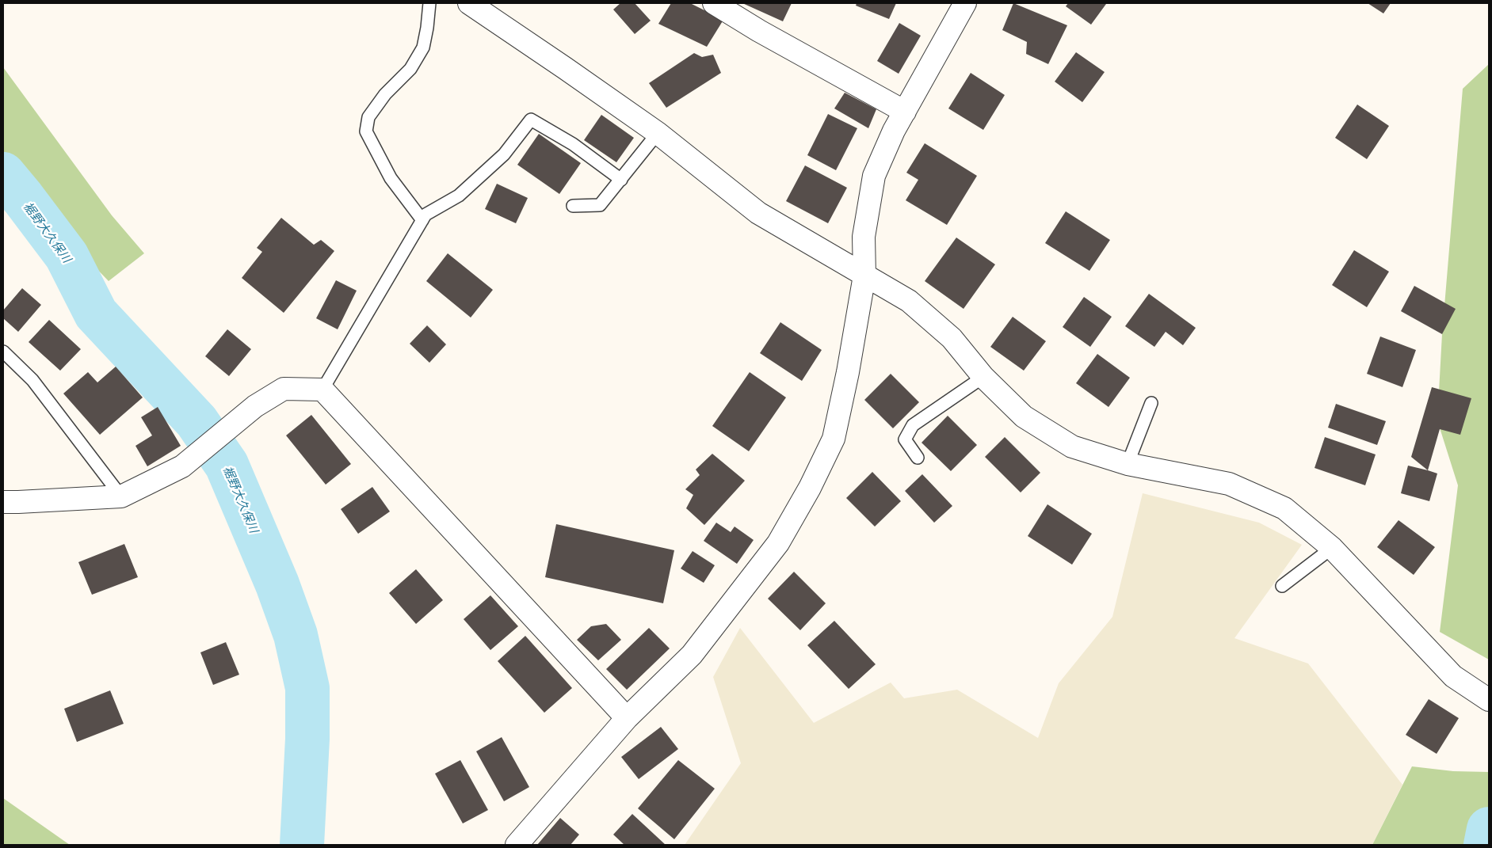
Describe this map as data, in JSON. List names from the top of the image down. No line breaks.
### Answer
{"water":["裾野大久保川"]}
